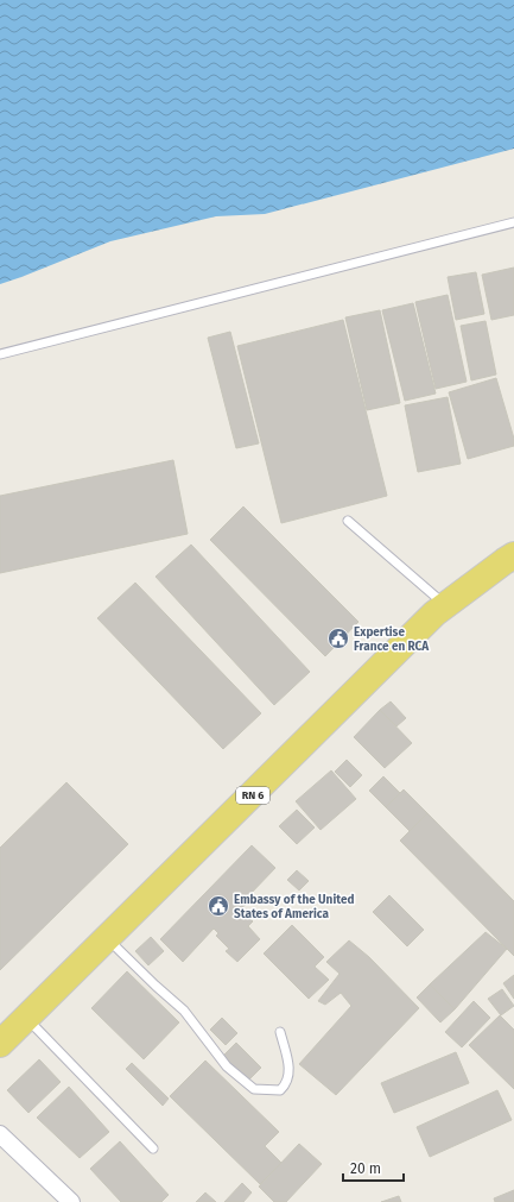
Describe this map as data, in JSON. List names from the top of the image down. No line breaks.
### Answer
{"streets":{"main road":["RN 6"]},"places":{"public building":["Expertise France en RCA","Embassy of the United States of America"]},"scale_bar":"20 m"}
